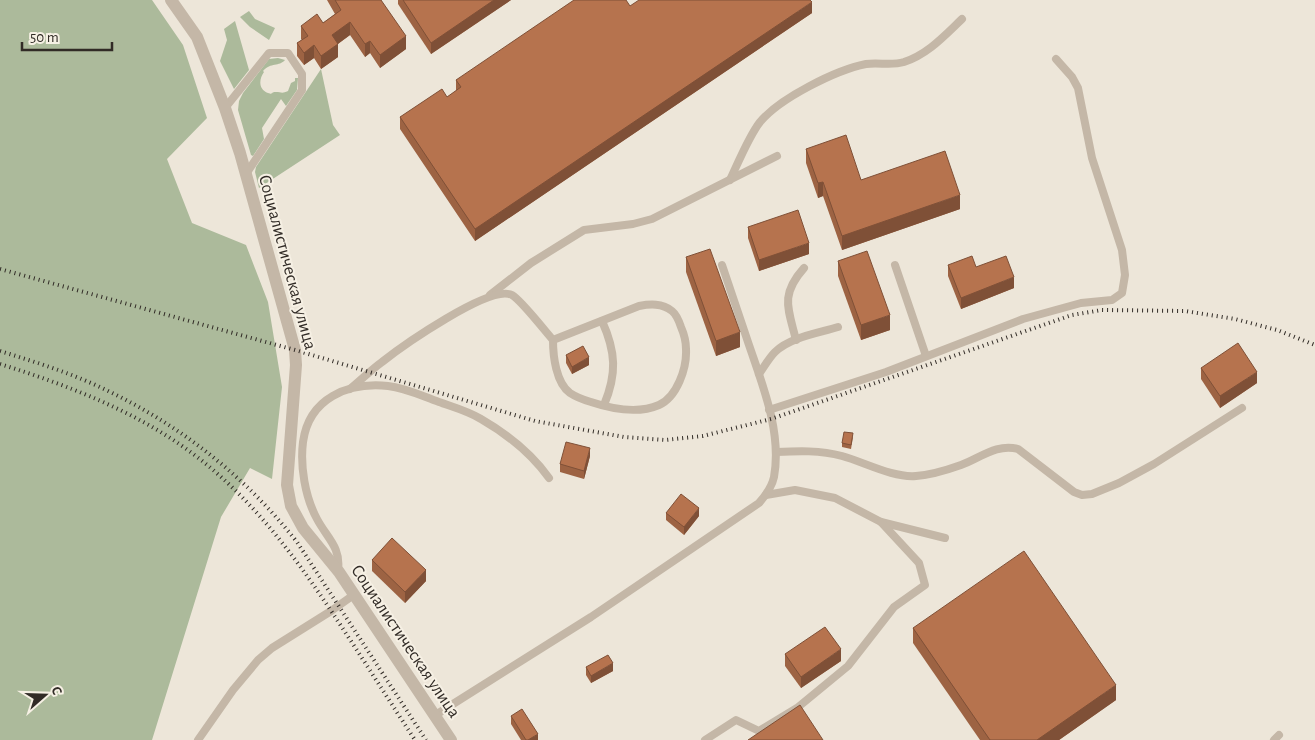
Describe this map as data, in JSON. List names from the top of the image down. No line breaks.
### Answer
{"streets":{"street":["Социалистическая улица"]},"scale_bar":"50 m","north":"right"}
